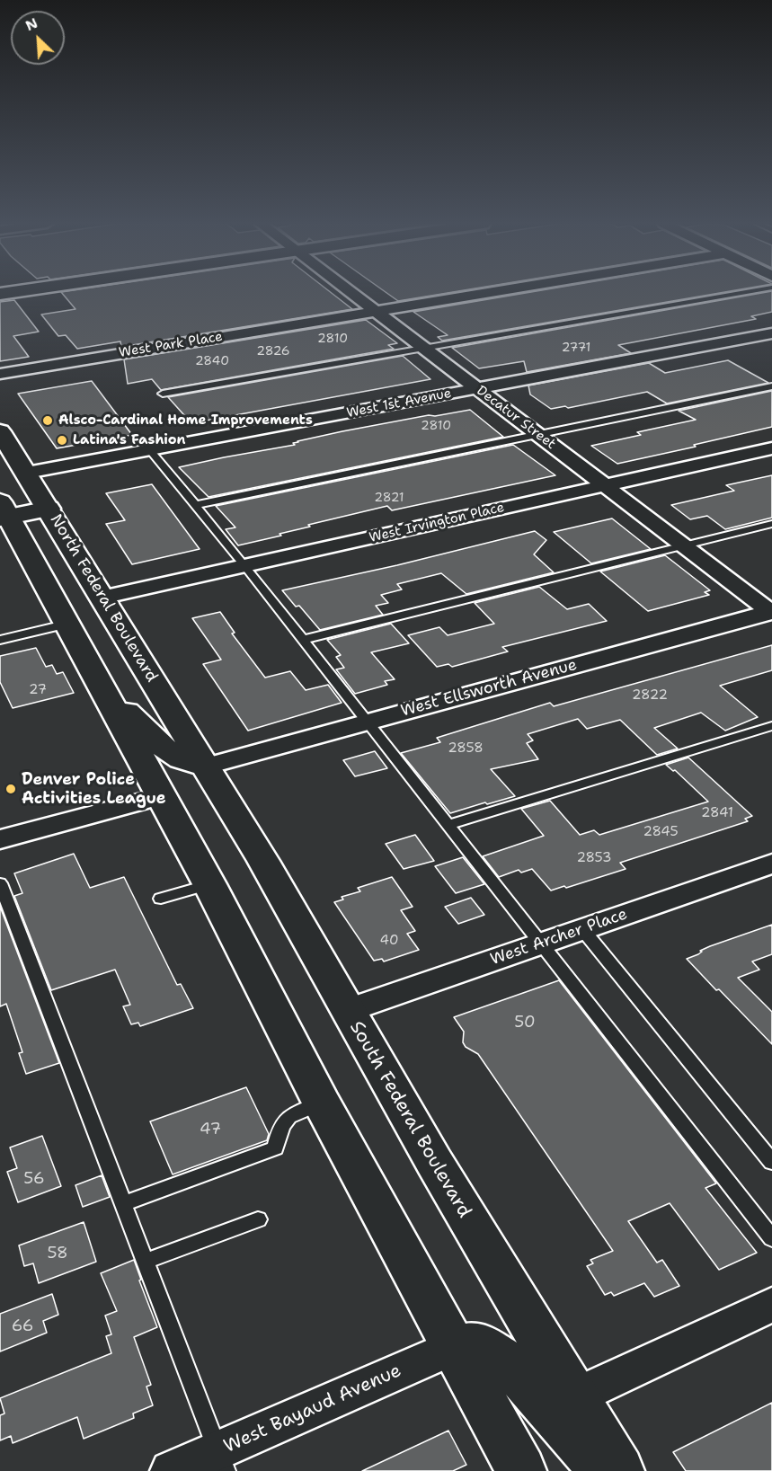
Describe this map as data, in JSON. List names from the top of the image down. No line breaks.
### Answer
{"streets":{"main road":["North Federal Boulevard","South Federal Boulevard"],"street":["West Park Place","West 1st Avenue","Decatur Street","West Irvington Place","West Ellsworth Avenue","West Archer Place","West Bayaud Avenue"]},"crossings":[["West Park Place","Decatur Street"],["West 1st Avenue","Decatur Street"],["West 1st Avenue","North Federal Boulevard"],["Decatur Street","West Irvington Place"],["Decatur Street","West Ellsworth Avenue"],["West Irvington Place","North Federal Boulevard"],["North Federal Boulevard","West Ellsworth Avenue"],["North Federal Boulevard","South Federal Boulevard"],["West Ellsworth Avenue","South Federal Boulevard"],["West Archer Place","South Federal Boulevard"]],"places":["Alsco-Cardinal Home Improvements","Latina's Fashion","Denver Police Activities League"],"house_numbers":["2810","2771","2826","2840","2810","2821","27","2822","2858","2841","2845","2853","40","50","47","56","58","66"],"north":"top left"}
